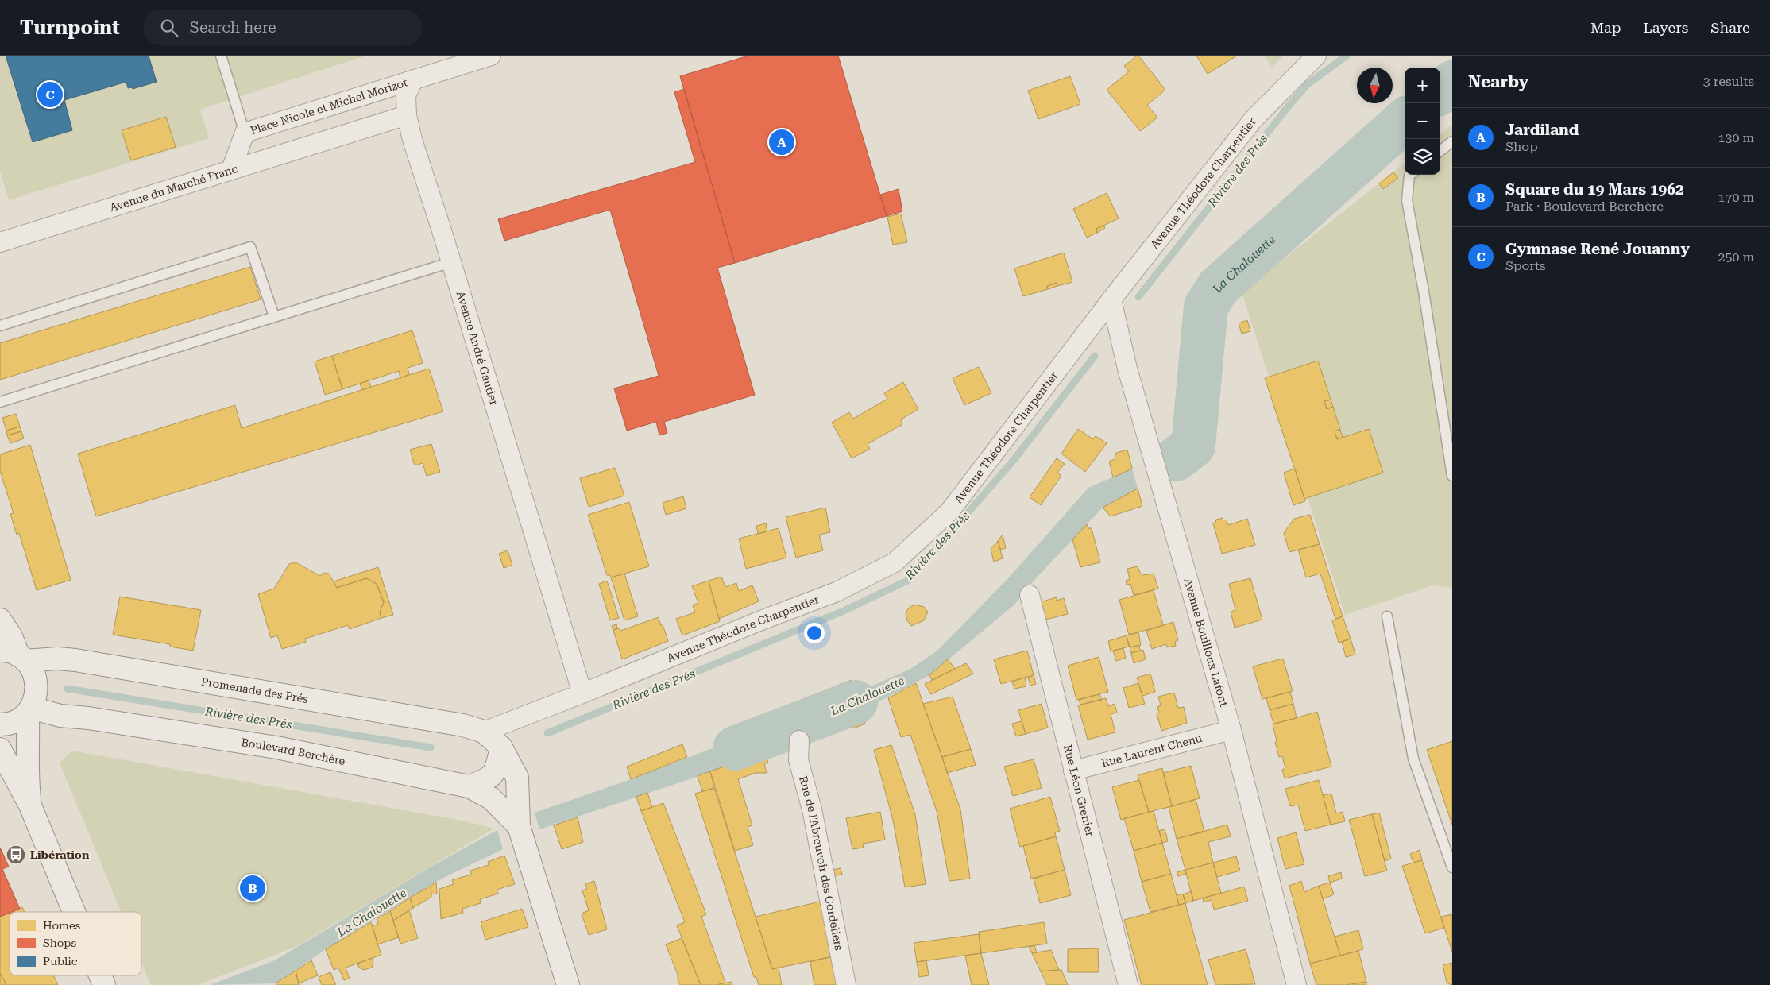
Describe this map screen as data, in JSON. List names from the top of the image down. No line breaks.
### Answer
{"streets":{"street":["Place Nicole et Michel Morizot","Avenue Théodore Charpentier","Avenue du Marché Franc","Avenue André Gautier","Avenue Bouilloux Lafont","Promenade des Prés","Rue Laurent Chenu","Boulevard Berchère","Rue Léon Grenier","Rue de l'Abreuvoir des Cordeliers"]},"crossings":[["Place Nicole et Michel Morizot","Avenue du Marché Franc"],["Place Nicole et Michel Morizot","Avenue André Gautier"],["Avenue Théodore Charpentier","Avenue André Gautier"],["Avenue Théodore Charpentier","Avenue Bouilloux Lafont"],["Avenue Théodore Charpentier","Promenade des Prés"],["Avenue Bouilloux Lafont","Rue Laurent Chenu"],["Rue Laurent Chenu","Rue Léon Grenier"]],"water":["Rivière des Prés","La Chalouette"],"places":{"bus stop":["Libération"]},"legend":["Homes","Shops","Public"],"north":"bottom","page":{"header":"Turnpoint","search":"Search here","nav":["Map","Layers","Share"],"heading":["Nearby","3 results"],"map_buttons":["+","−"],"pins":["C","A","B"],"list":[{"mark":"A","name":"Jardiland","note":"Shop","value":"130 m"},{"mark":"B","name":"Square du 19 Mars 1962","note":"Park · Boulevard Berchère","value":"170 m"},{"mark":"C","name":"Gymnase René Jouanny","note":"Sports","value":"250 m"}]}}
